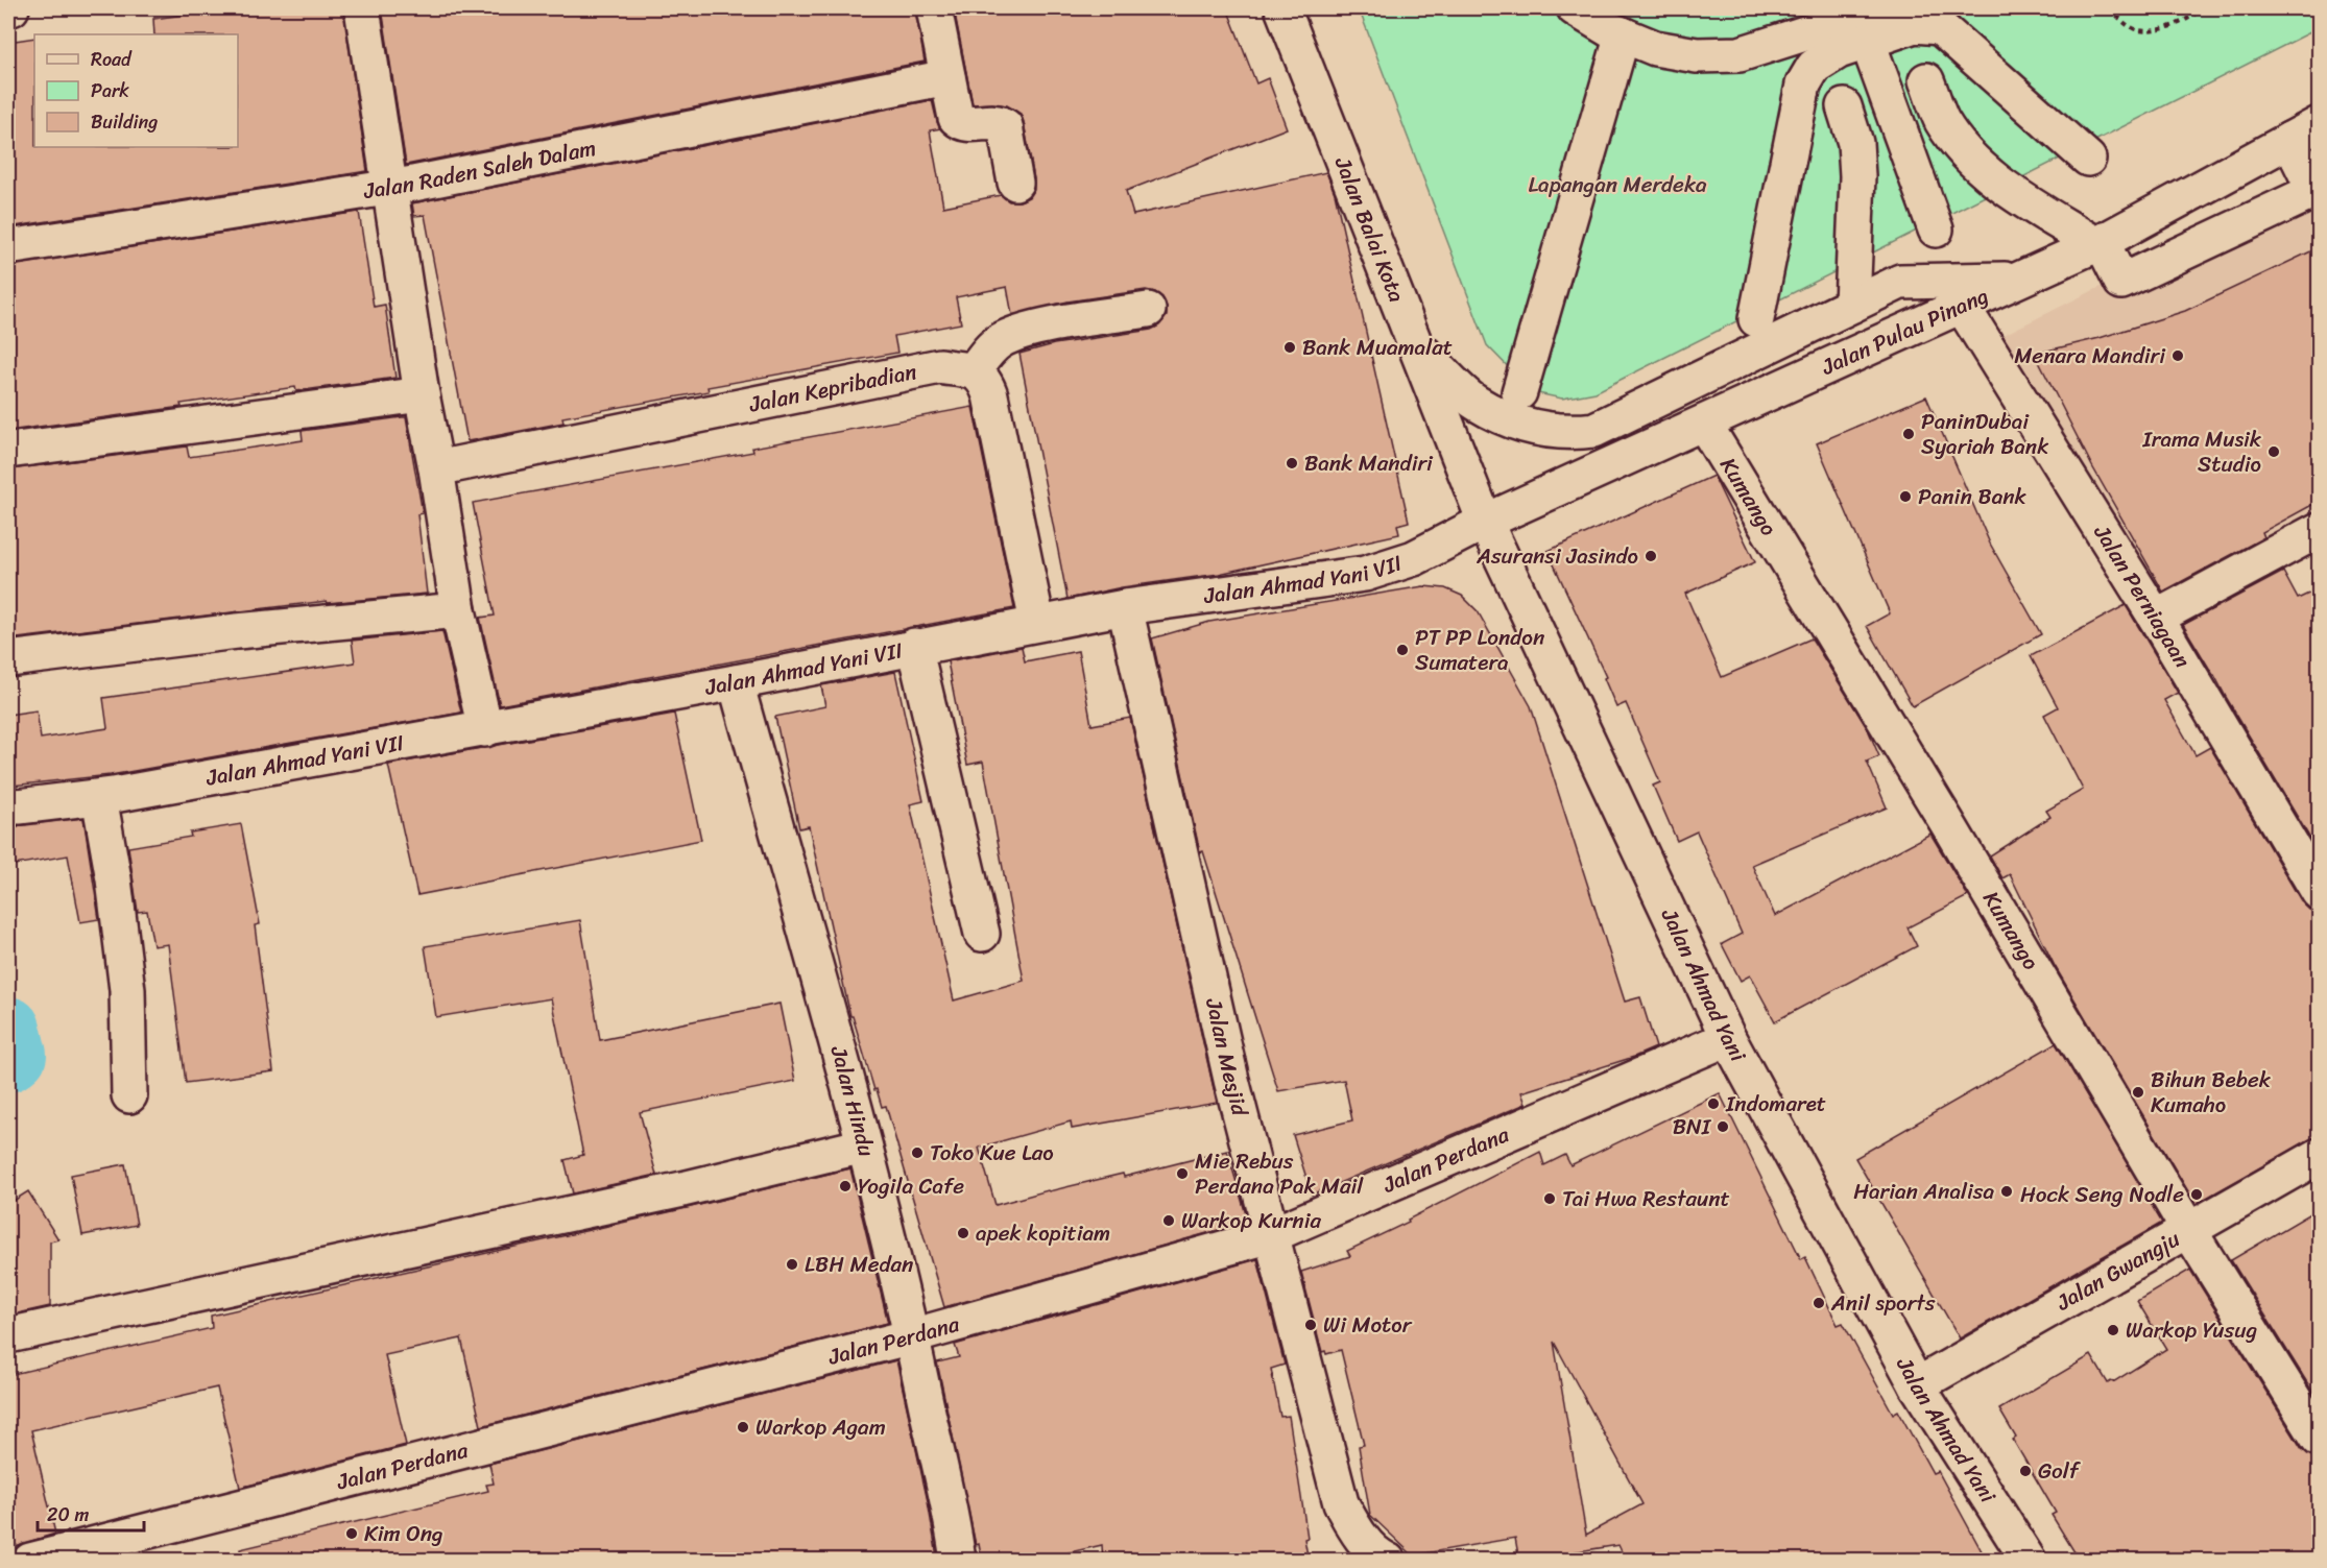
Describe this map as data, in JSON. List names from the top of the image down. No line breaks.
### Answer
{"streets":{"street":["Jalan Raden Saleh Dalam","Jalan Balai Kota","Jalan Pulau Pinang","Jalan Kepribadian","Kumango","Jalan Ahmad Yani VII","Jalan Perniagaan","Jalan Ahmad Yani","Jalan Mesjid","Jalan Hindu","Jalan Perdana","Jalan Gwangju"]},"crossings":[["Jalan Balai Kota","Jalan Pulau Pinang"],["Jalan Balai Kota","Jalan Ahmad Yani VII"],["Jalan Balai Kota","Jalan Ahmad Yani"],["Jalan Pulau Pinang","Kumango"],["Jalan Pulau Pinang","Jalan Ahmad Yani VII"],["Jalan Pulau Pinang","Jalan Perniagaan"],["Jalan Pulau Pinang","Jalan Ahmad Yani"],["Kumango","Jalan Gwangju"],["Jalan Ahmad Yani VII","Jalan Ahmad Yani"],["Jalan Ahmad Yani VII","Jalan Mesjid"],["Jalan Ahmad Yani VII","Jalan Hindu"],["Jalan Ahmad Yani","Jalan Perdana"],["Jalan Ahmad Yani","Jalan Gwangju"],["Jalan Mesjid","Jalan Perdana"],["Jalan Hindu","Jalan Perdana"]],"parks":["Lapangan Merdeka"],"places":["Bank Muamalat","Menara Mandiri","PaninDubai Syariah Bank","Irama Musik Studio","Bank Mandiri","Panin Bank","Asuransi Jasindo","PT PP London Sumatera","Bihun Bebek Kumaho","Indomaret","BNI","Toko Kue Lao","Mie Rebus Perdana Pak Mail","Yogila Cafe","Harian Analisa","Hock Seng Nodle","Tai Hwa Restaunt","Warkop Kurnia","apek kopitiam","LBH Medan","Anil sports","Wi Motor","Warkop Yusug","Warkop Agam","Golf","Kim Ong"],"legend":["Road","Park","Building"],"scale_bar":"20 m"}
